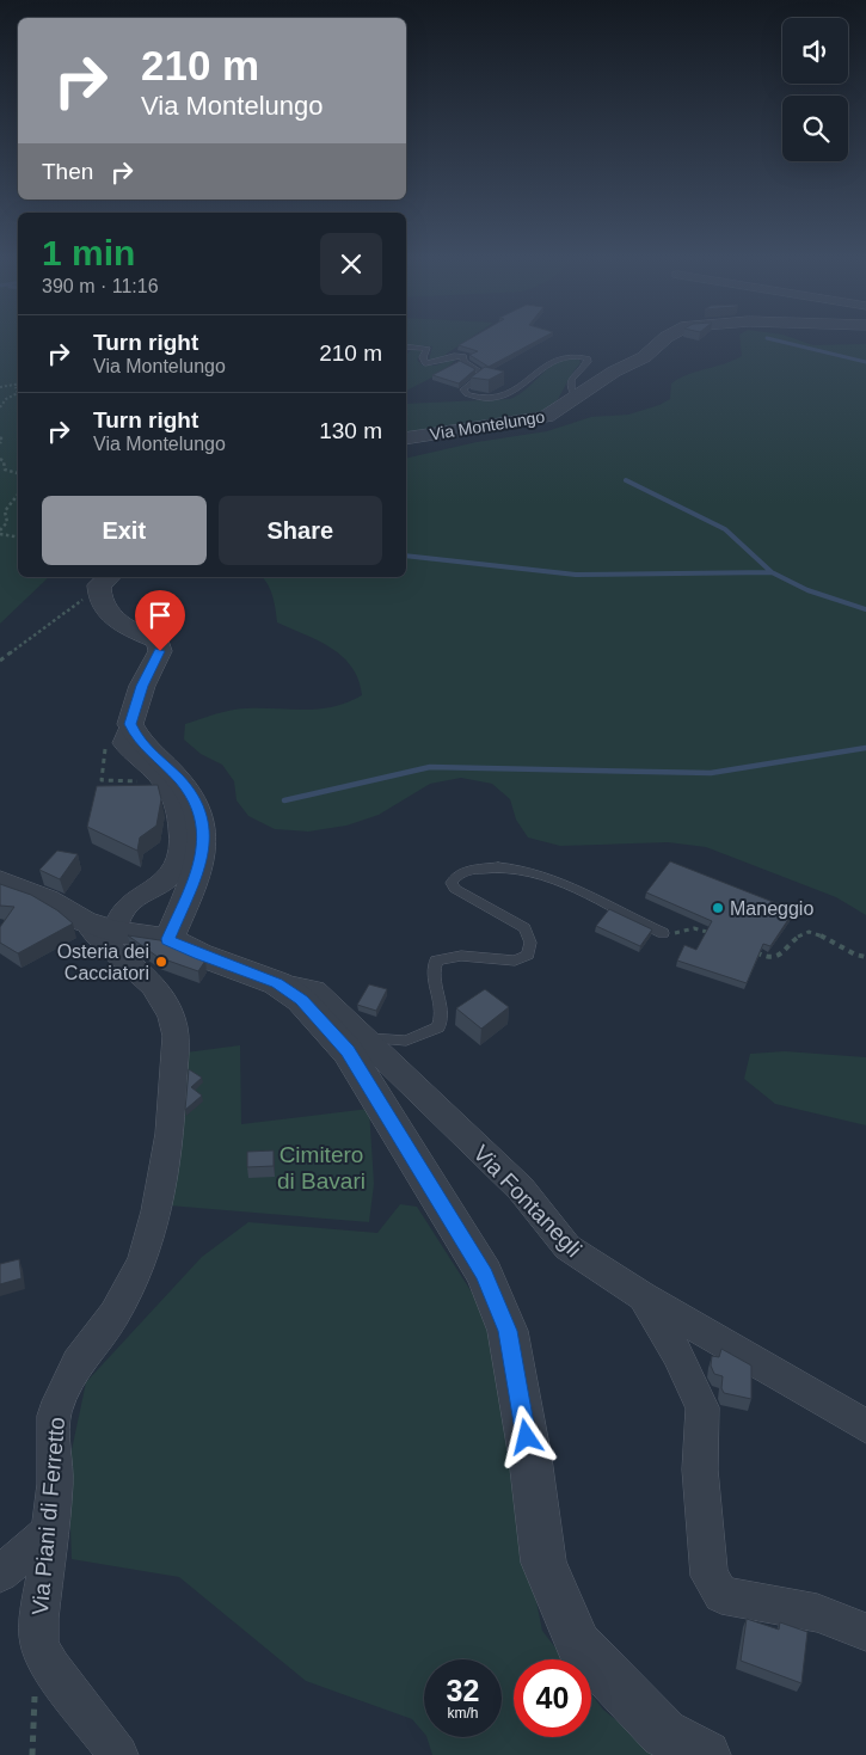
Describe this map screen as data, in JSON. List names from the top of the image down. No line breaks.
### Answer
{"streets":{"street":["Via Montelungo","Via Fontanegli","Via Piani di Ferretto"]},"parks":["Cimitero di Bavari"],"places":["Maneggio","Osteria dei Cacciatori"],"page":{"turn":["210 m","Via Montelungo"],"then":"Then","heading":["1 min","390 m · 11:16"],"list":[{"name":"Turn right","note":"Via Montelungo","value":"210 m"},{"name":"Turn right","note":"Via Montelungo","value":"130 m"}],"buttons":["Exit","Share"],"speed":"32 km/h","limit":"40"}}
